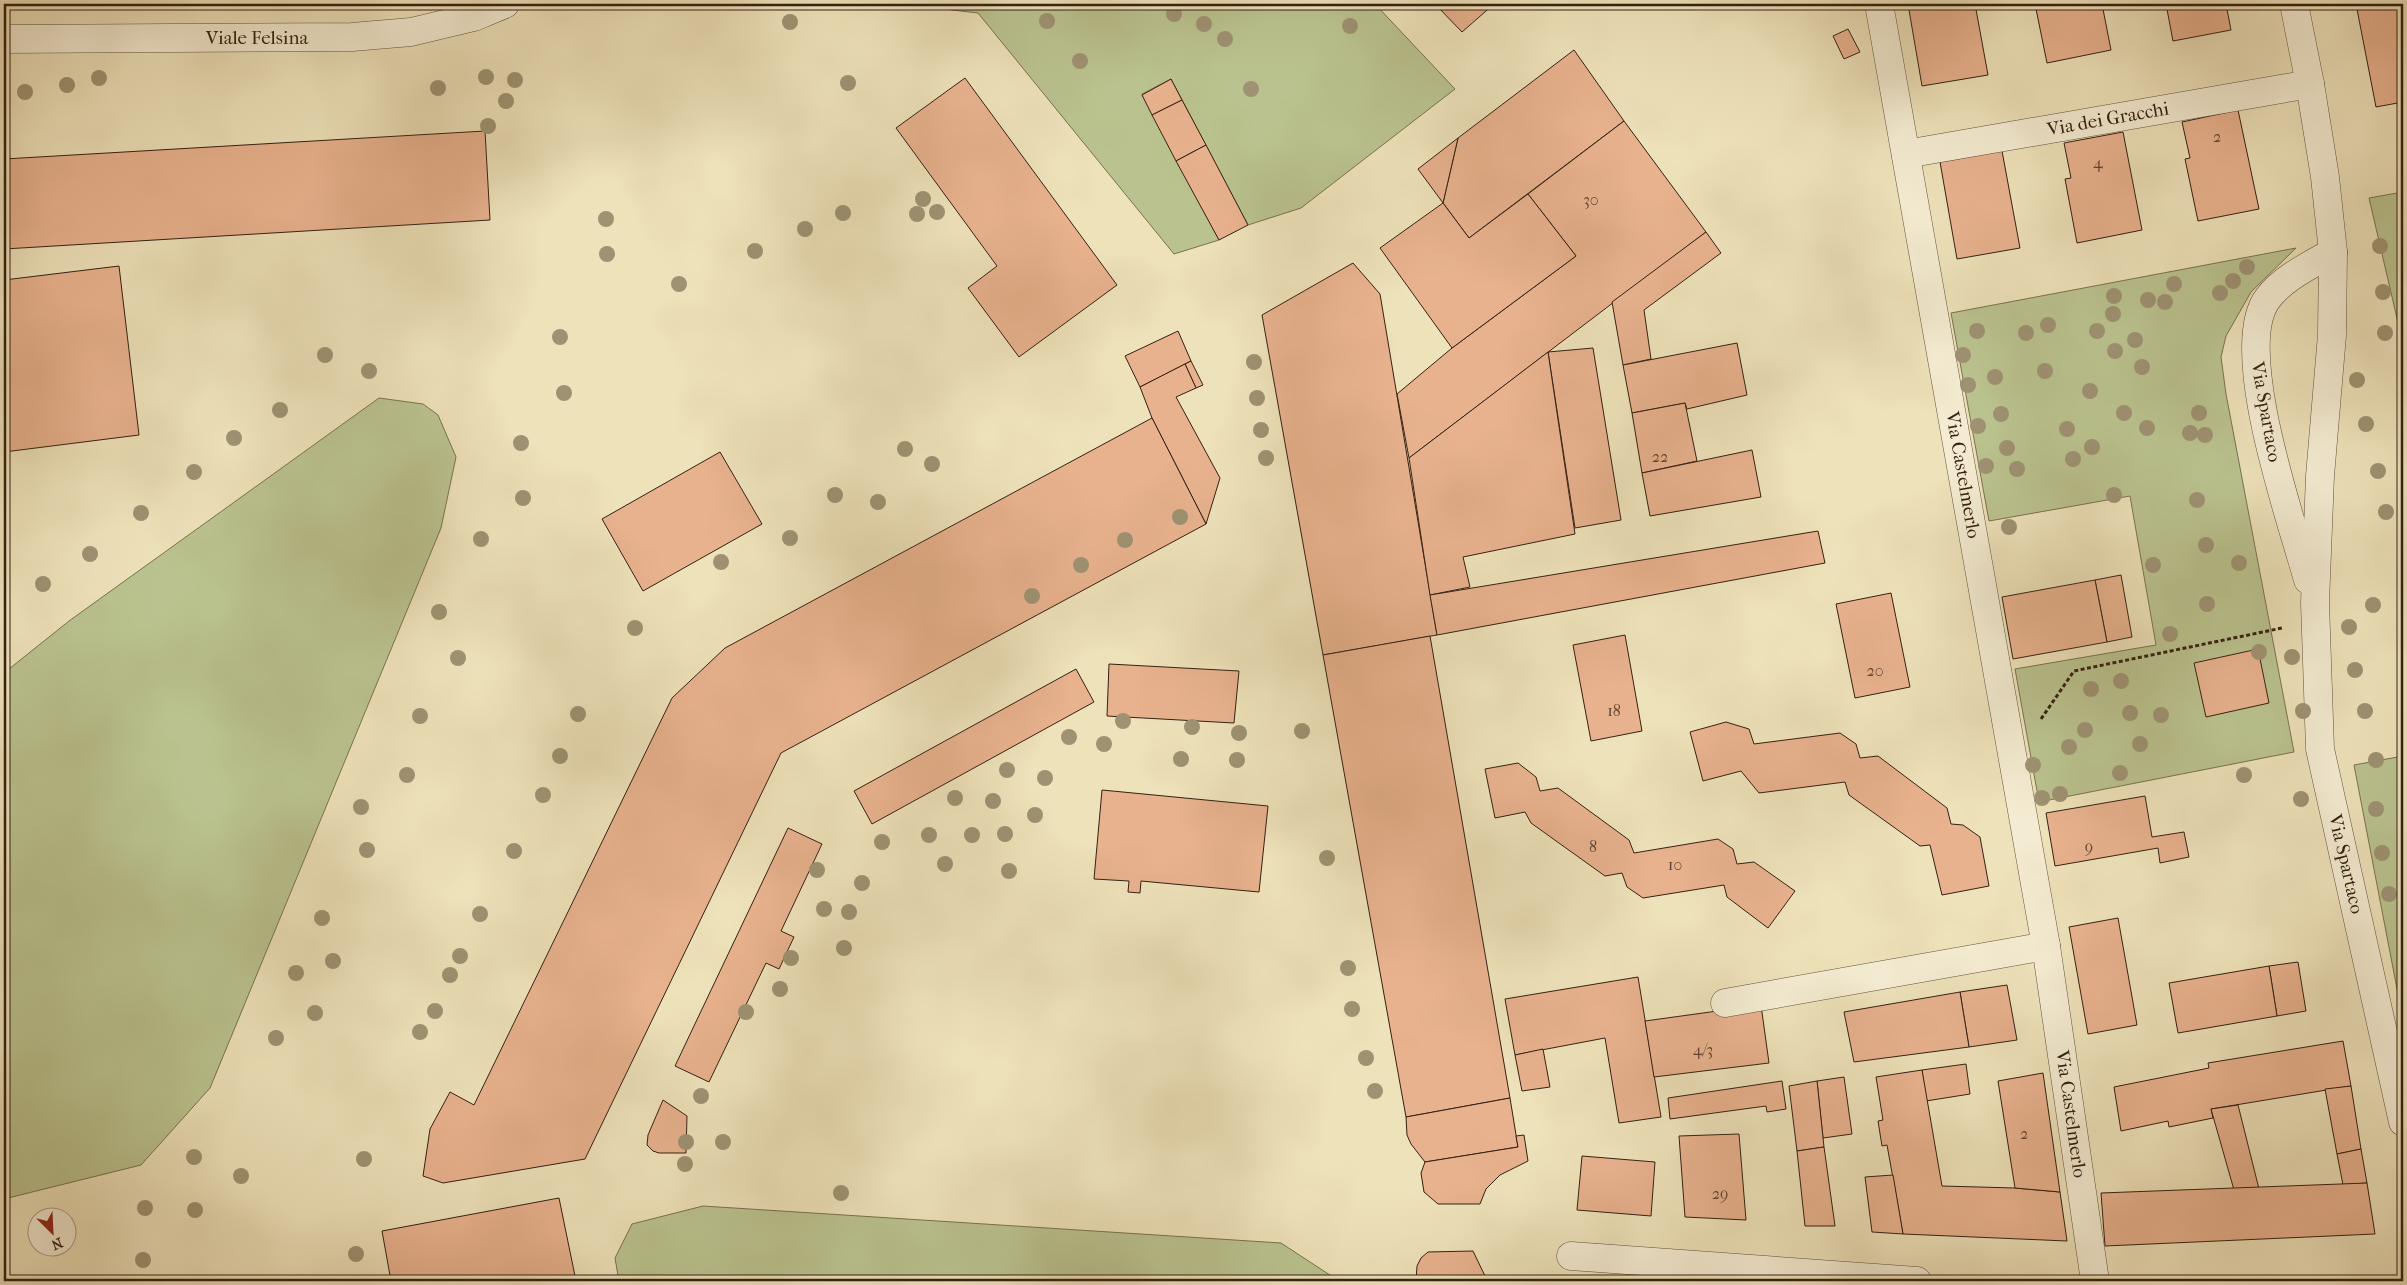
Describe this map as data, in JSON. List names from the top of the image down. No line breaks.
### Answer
{"streets":{"street":["Viale Felsina","Via dei Gracchi","Via Spartaco","Via Castelmerlo"]},"crossings":[["Via dei Gracchi","Via Spartaco"],["Via dei Gracchi","Via Castelmerlo"]],"house_numbers":["2","4","30","22","20","18","8","9","10","4/3","2","29"],"north":"bottom right"}
